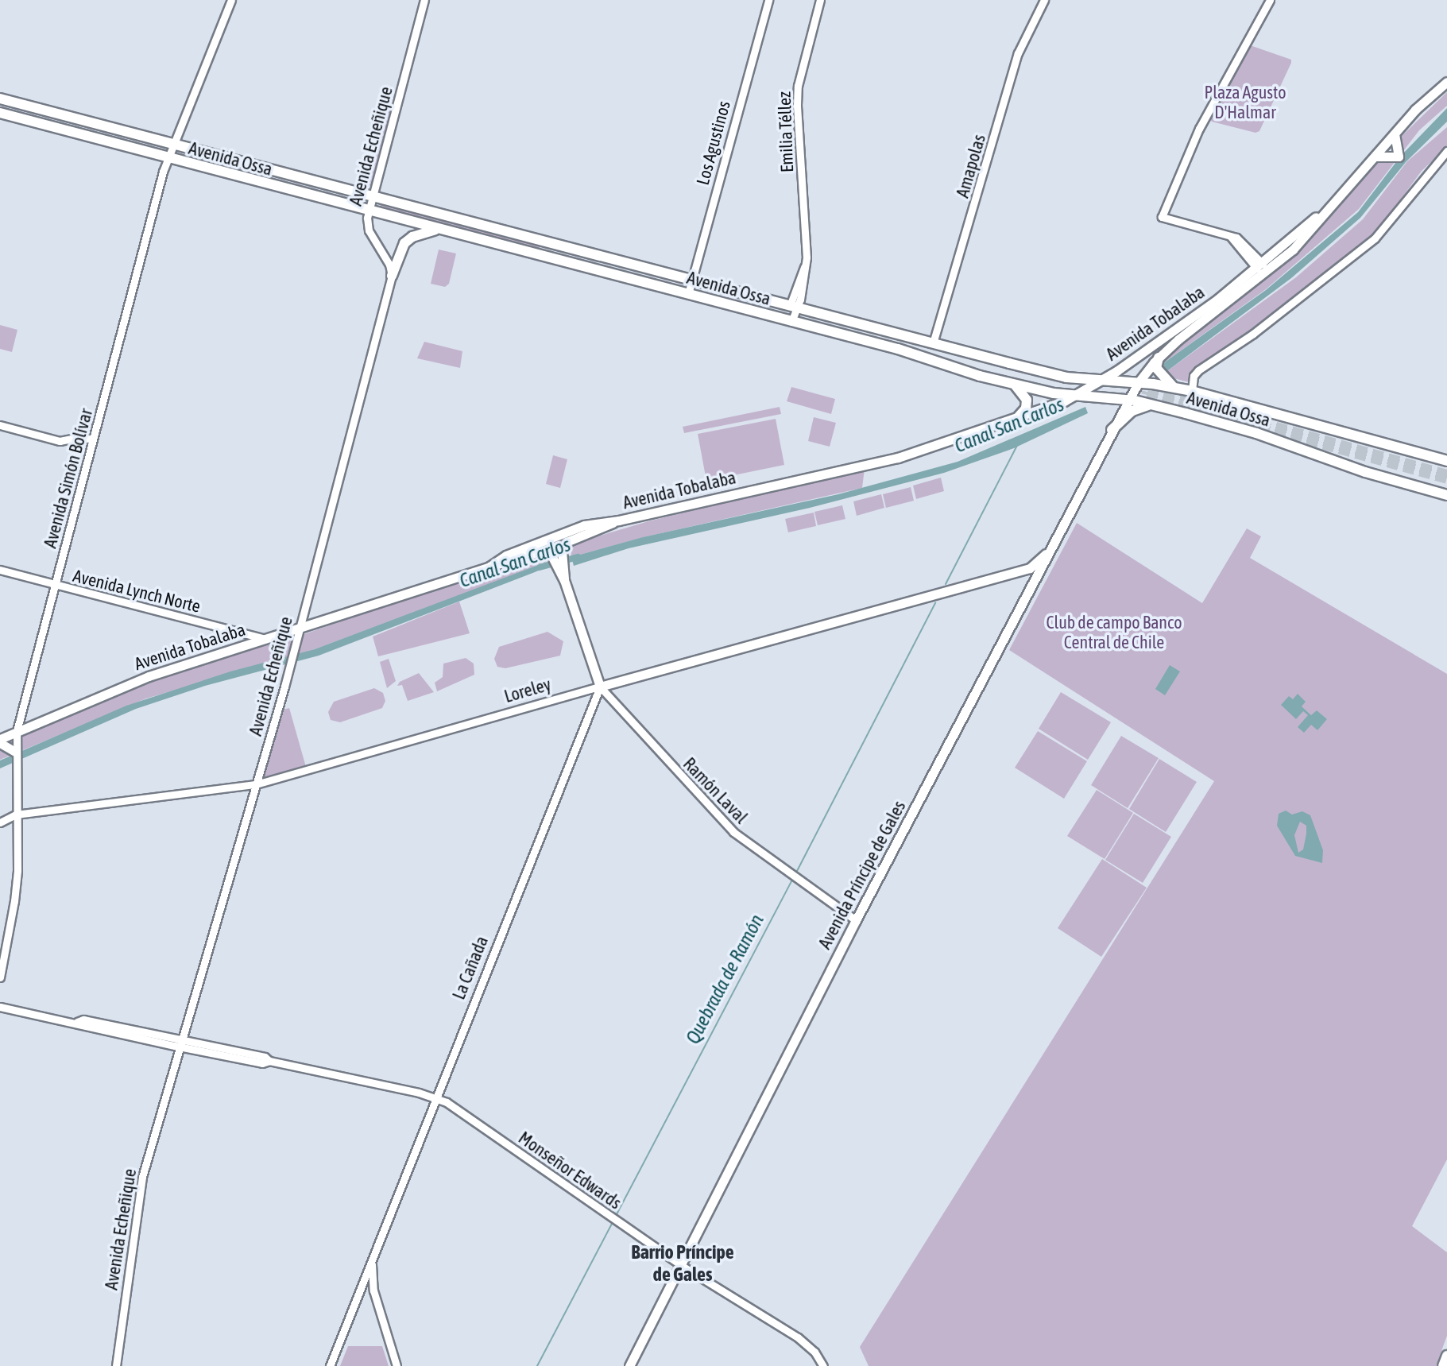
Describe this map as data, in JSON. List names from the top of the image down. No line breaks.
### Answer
{"streets":{"main road":["Avenida Ossa","Avenida Tobalaba","Loreley","Avenida Príncipe de Gales"],"street":["Emilia Téllez","Los Agustinos","Avenida Echeñique","Amapolas","Avenida Simón Bolívar","Avenida Lynch Norte","Ramón Laval","La Cañada","Monseñor Edwards"]},"crossings":[["Emilia Téllez","Avenida Ossa"],["Los Agustinos","Avenida Ossa"],["Avenida Echeñique","Avenida Ossa"],["Avenida Echeñique","Avenida Tobalaba"],["Avenida Echeñique","Loreley"],["Avenida Echeñique","Monseñor Edwards"],["Avenida Ossa","Amapolas"],["Avenida Ossa","Avenida Tobalaba"],["Avenida Ossa","Avenida Simón Bolívar"],["Avenida Ossa","Avenida Príncipe de Gales"],["Avenida Tobalaba","Avenida Simón Bolívar"],["Avenida Tobalaba","Avenida Lynch Norte"],["Avenida Tobalaba","Avenida Príncipe de Gales"],["Avenida Simón Bolívar","Avenida Lynch Norte"],["Avenida Simón Bolívar","Loreley"],["Loreley","Ramón Laval"],["Loreley","Avenida Príncipe de Gales"],["Loreley","La Cañada"],["Ramón Laval","Avenida Príncipe de Gales"],["Ramón Laval","La Cañada"],["Avenida Príncipe de Gales","Monseñor Edwards"],["La Cañada","Monseñor Edwards"]],"districts":["Barrio Príncipe de Gales"],"water":["Canal San Carlos","Quebrada de Ramón"],"parks":["Plaza Agusto D'Halmar","Club de campo Banco Central de Chile"]}
